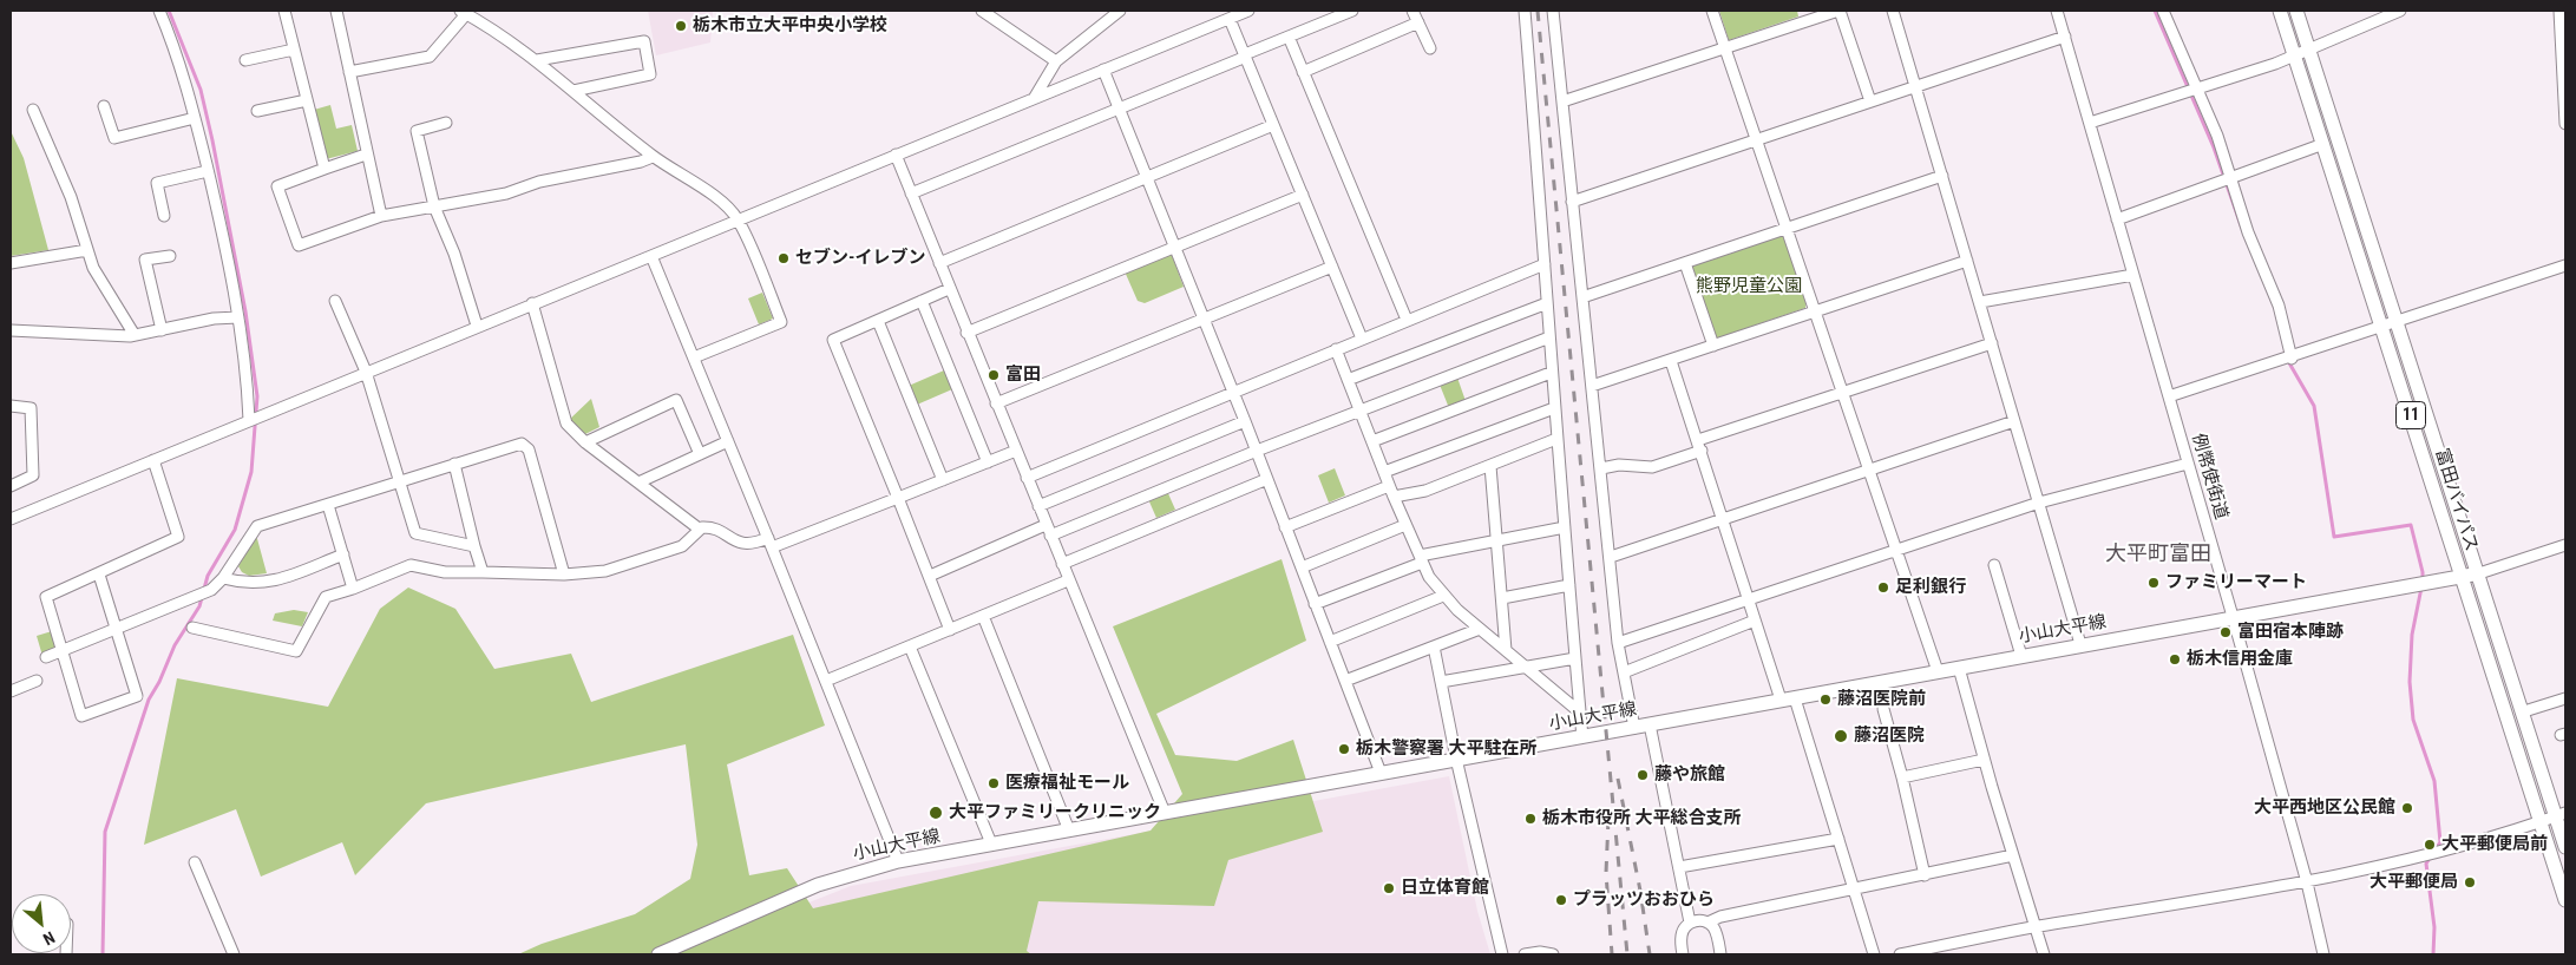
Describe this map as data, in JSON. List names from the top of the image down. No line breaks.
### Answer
{"streets":{"main road":["11","富田バイパス","小山大平線"],"street":["例幣使街道"]},"crossings":[["例幣使街道","小山大平線"],["富田バイパス","小山大平線"]],"districts":["大平町富田"],"parks":["熊野児童公園"],"places":["栃木市立大平中央小学校","セブン-イレブン","富田","ファミリーマート","足利銀行","富田宿本陣跡","栃木信用金庫","藤沼医院前","藤沼医院","栃木警察署 大平駐在所","藤や旅館","医療福祉モール","大平西地区公民館","大平ファミリークリニック","栃木市役所 大平総合支所","大平郵便局前","大平郵便局","日立体育館","プラッツおおひら"],"north":"bottom right"}
